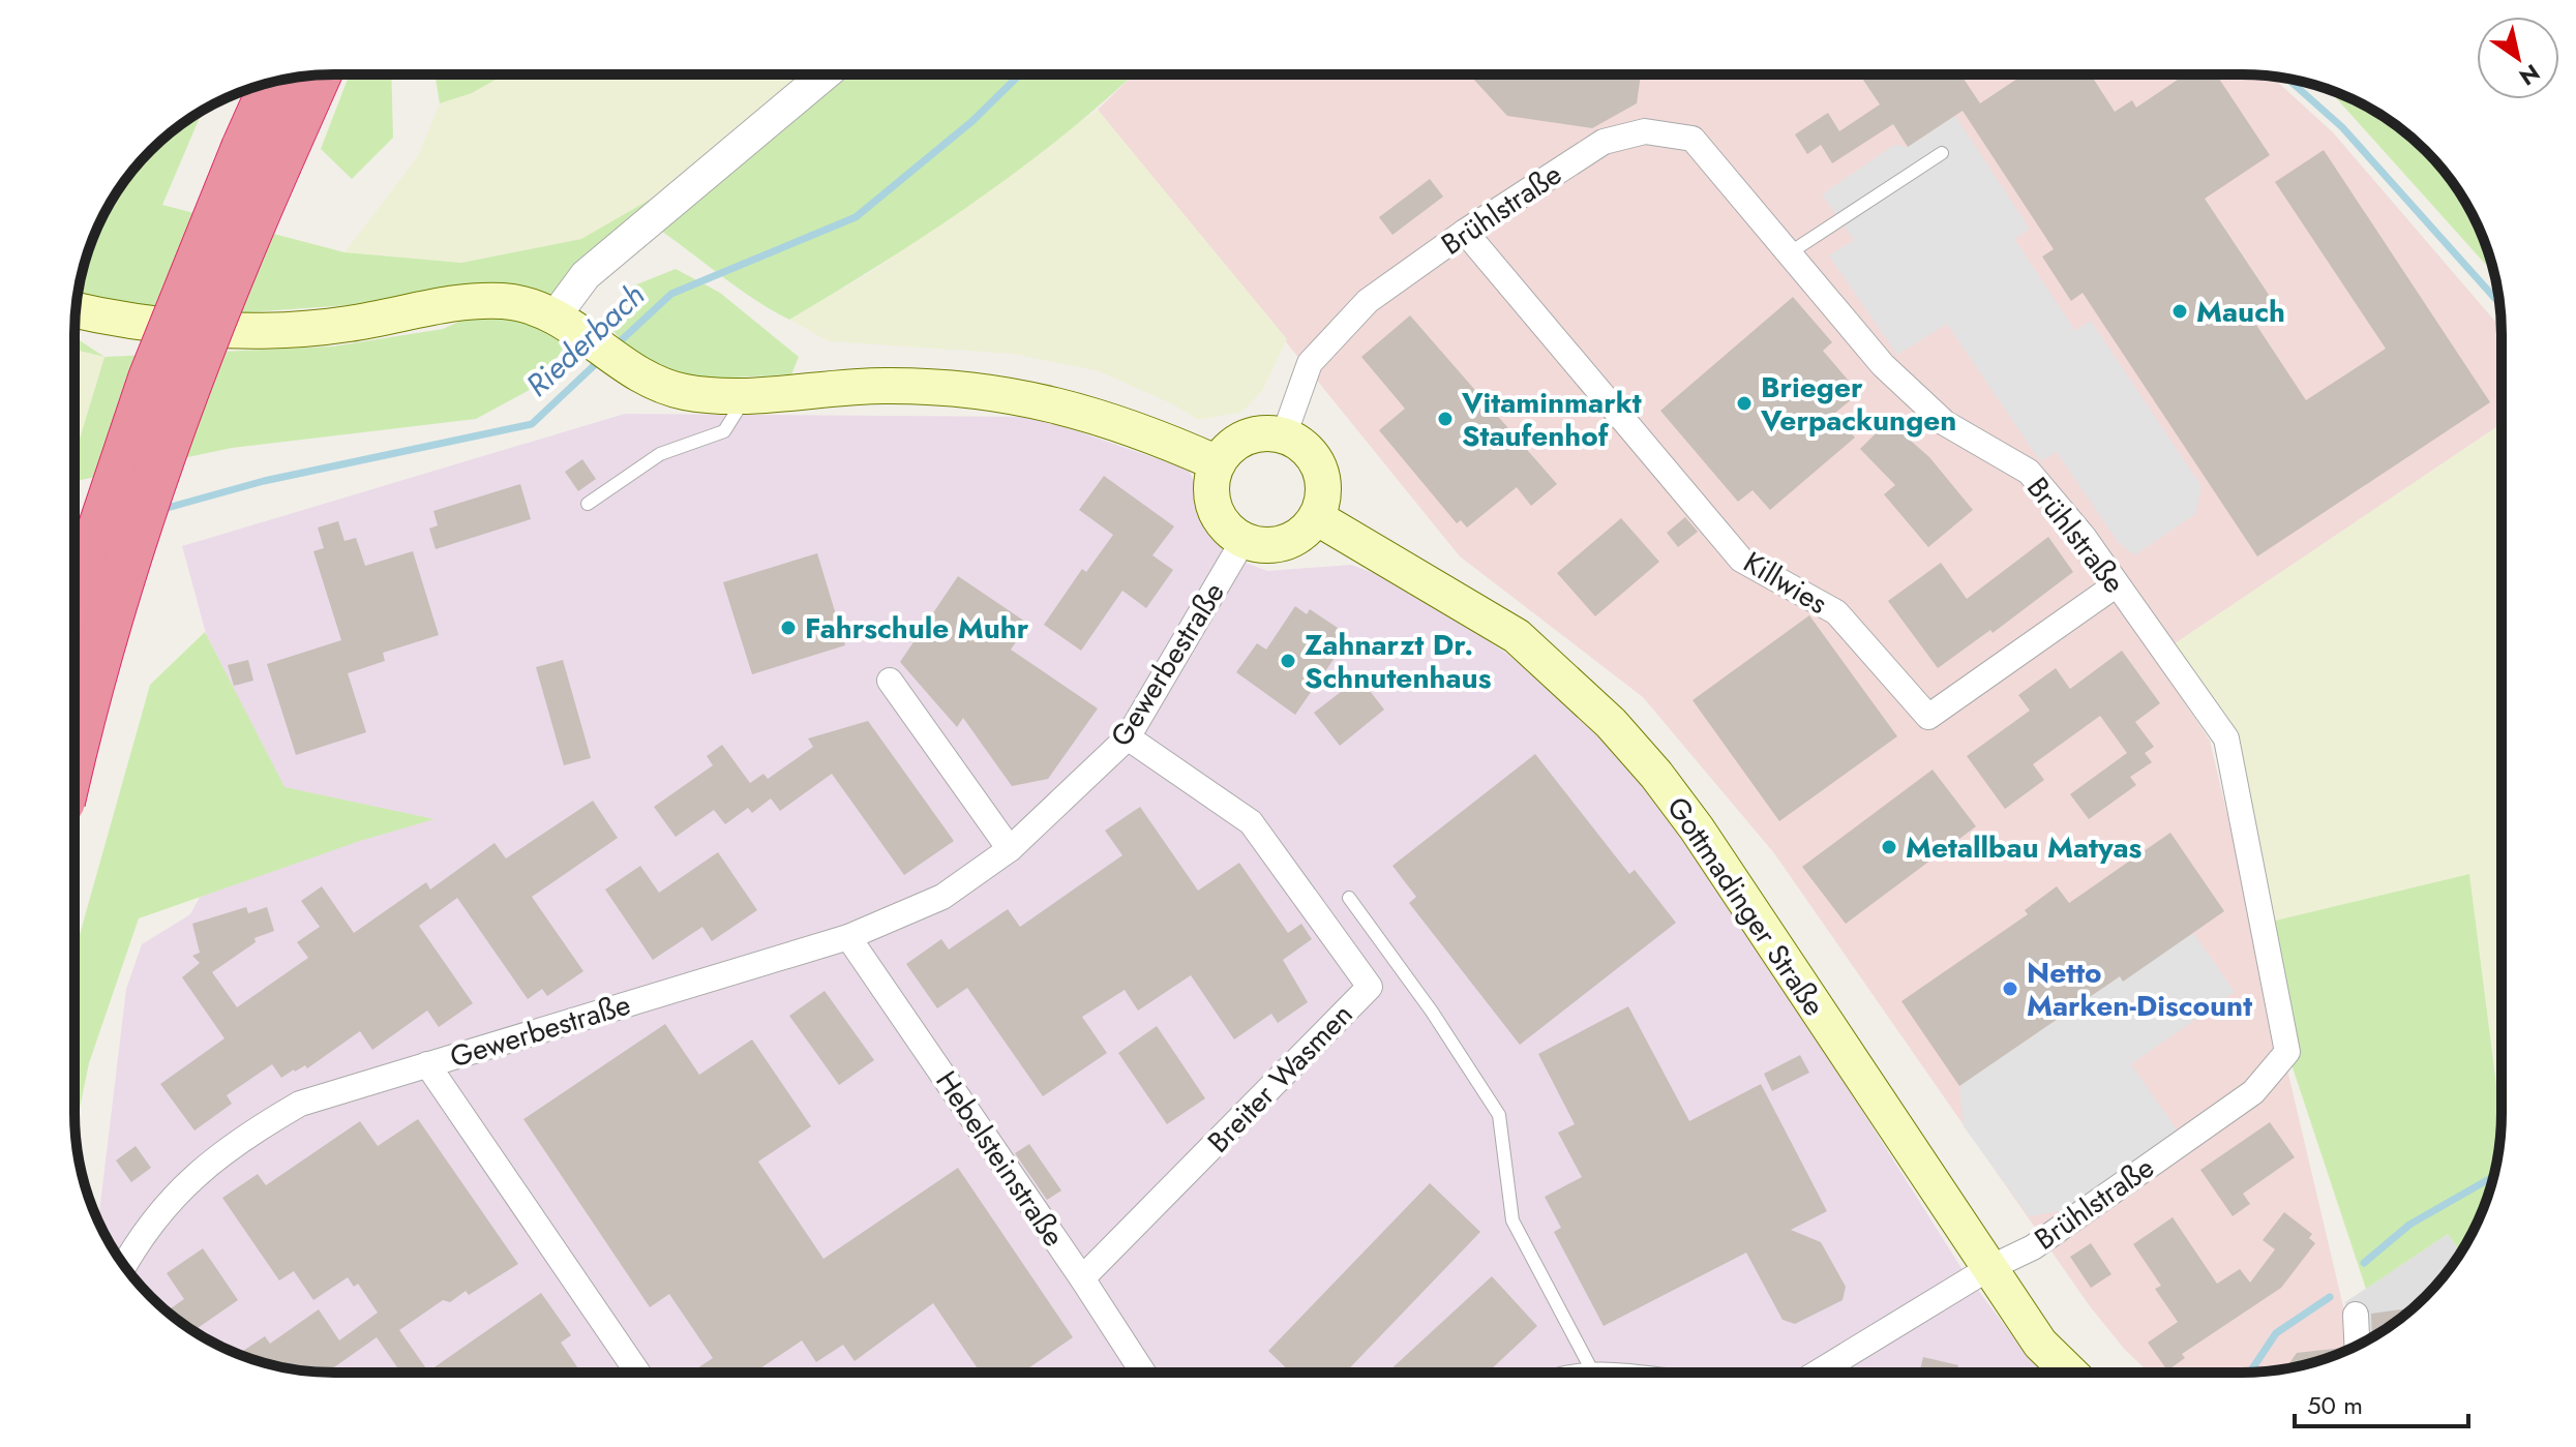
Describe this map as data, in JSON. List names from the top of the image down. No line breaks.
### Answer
{"streets":{"main road":["Gottmadinger Straße"],"street":["Brühlstraße","Killwies","Gewerbestraße","Breiter Wasmen","Hebelsteinstraße"]},"crossings":[["Brühlstraße","Killwies"],["Brühlstraße","Gewerbestraße"],["Brühlstraße","Gottmadinger Straße"],["Gewerbestraße","Gottmadinger Straße"],["Gewerbestraße","Breiter Wasmen"],["Gewerbestraße","Hebelsteinstraße"],["Breiter Wasmen","Hebelsteinstraße"]],"water":["Riederbach"],"places":["Mauch","Brieger Verpackungen","Vitaminmarkt Staufenhof","Fahrschule Muhr","Zahnarzt Dr. Schnutenhaus","Metallbau Matyas","Netto Marken-Discount"],"scale_bar":"50 m","north":"bottom right"}
